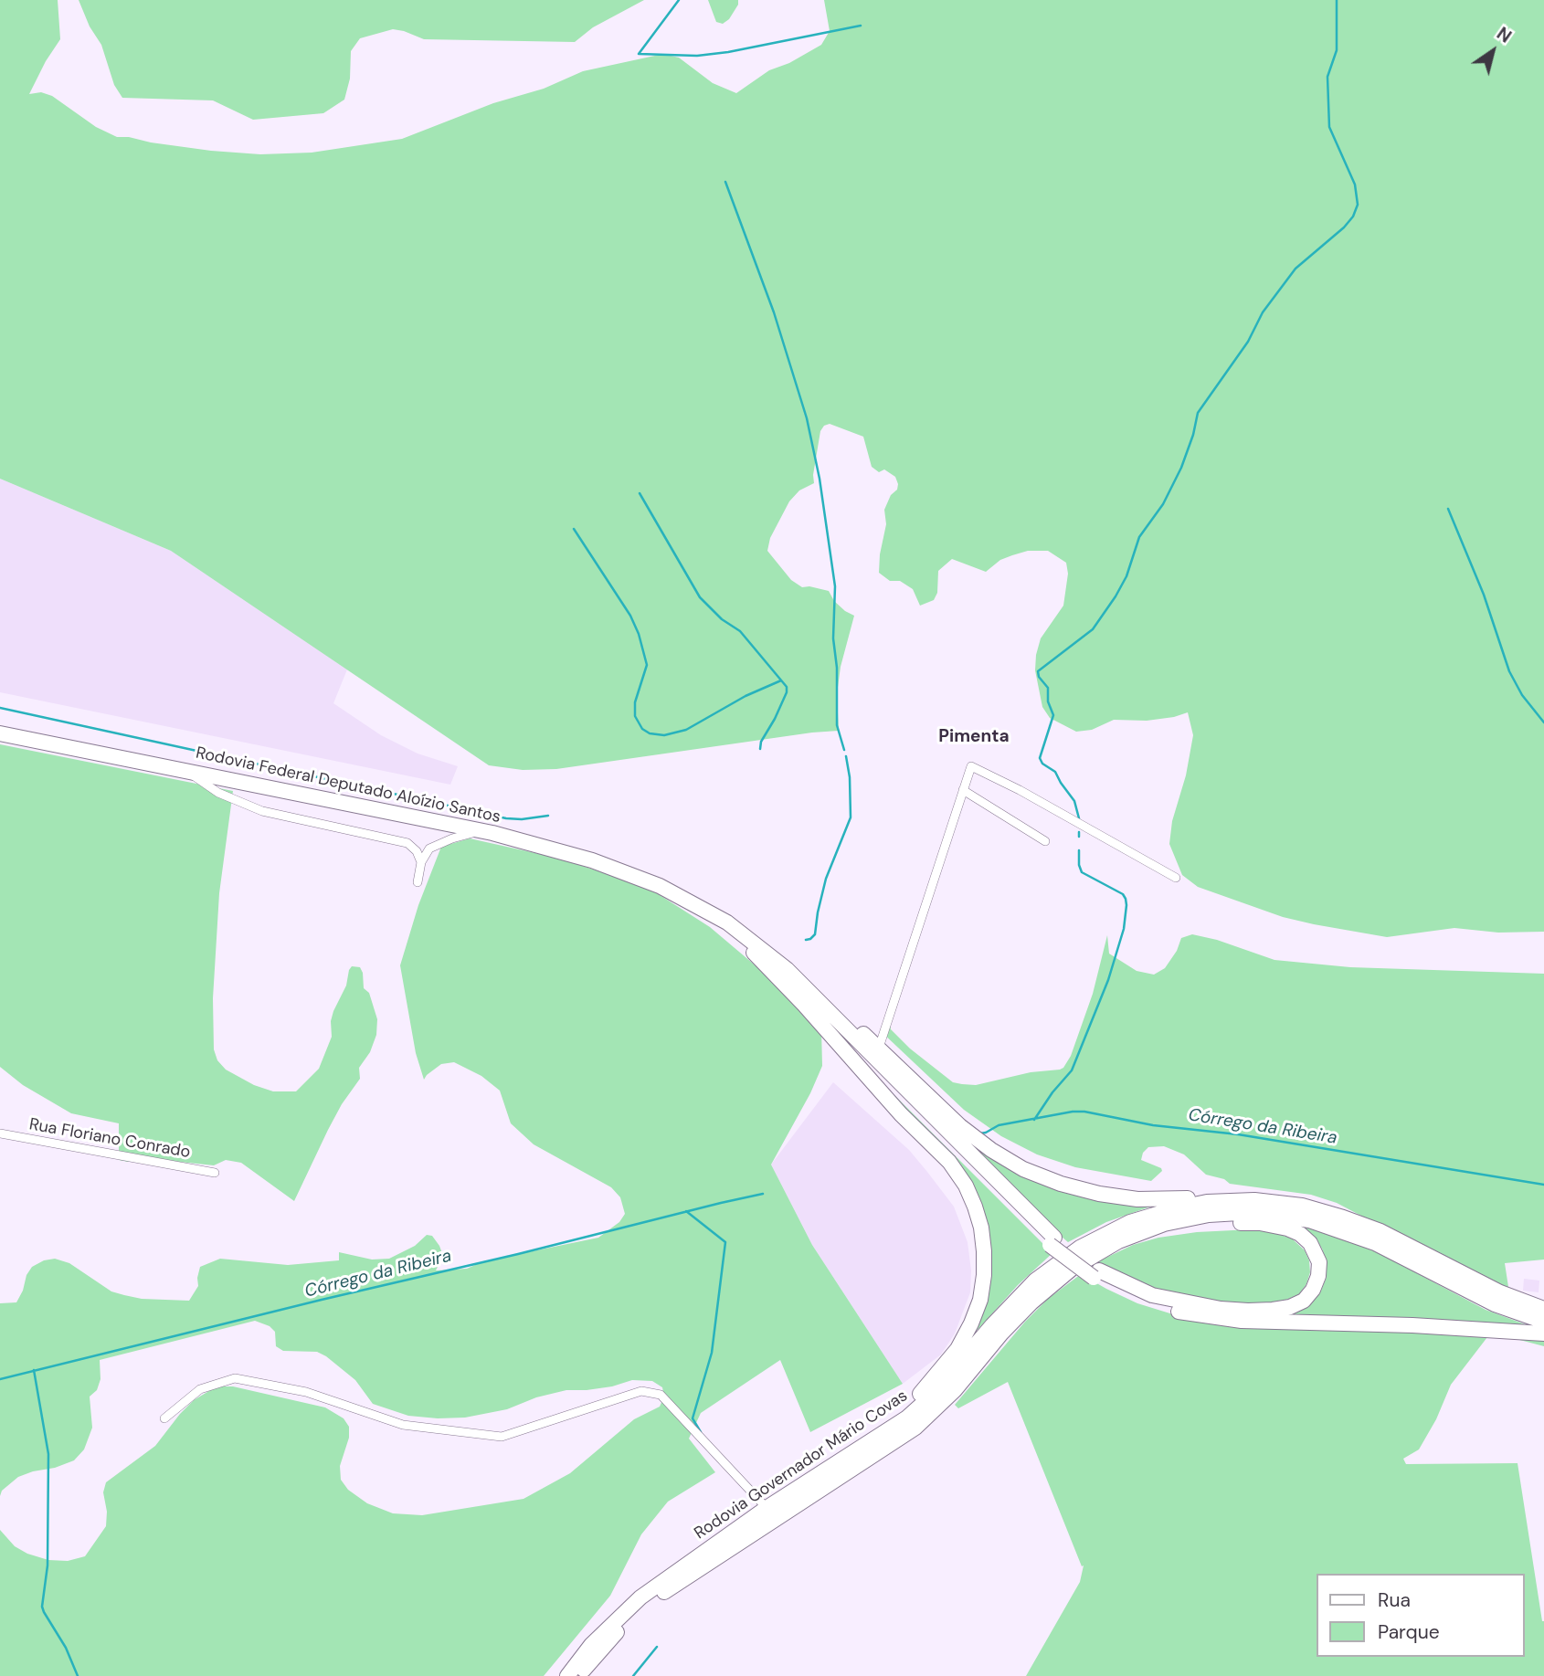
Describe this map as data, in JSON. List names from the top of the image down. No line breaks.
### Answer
{"streets":{"highway":["Rodovia Federal Deputado Aloízio Santos","Rodovia Governador Mário Covas"],"street":["Rua Floriano Conrado"]},"districts":["Pimenta"],"water":["Córrego da Ribeira"],"legend":["Rua","Parque"],"north":"top right"}
